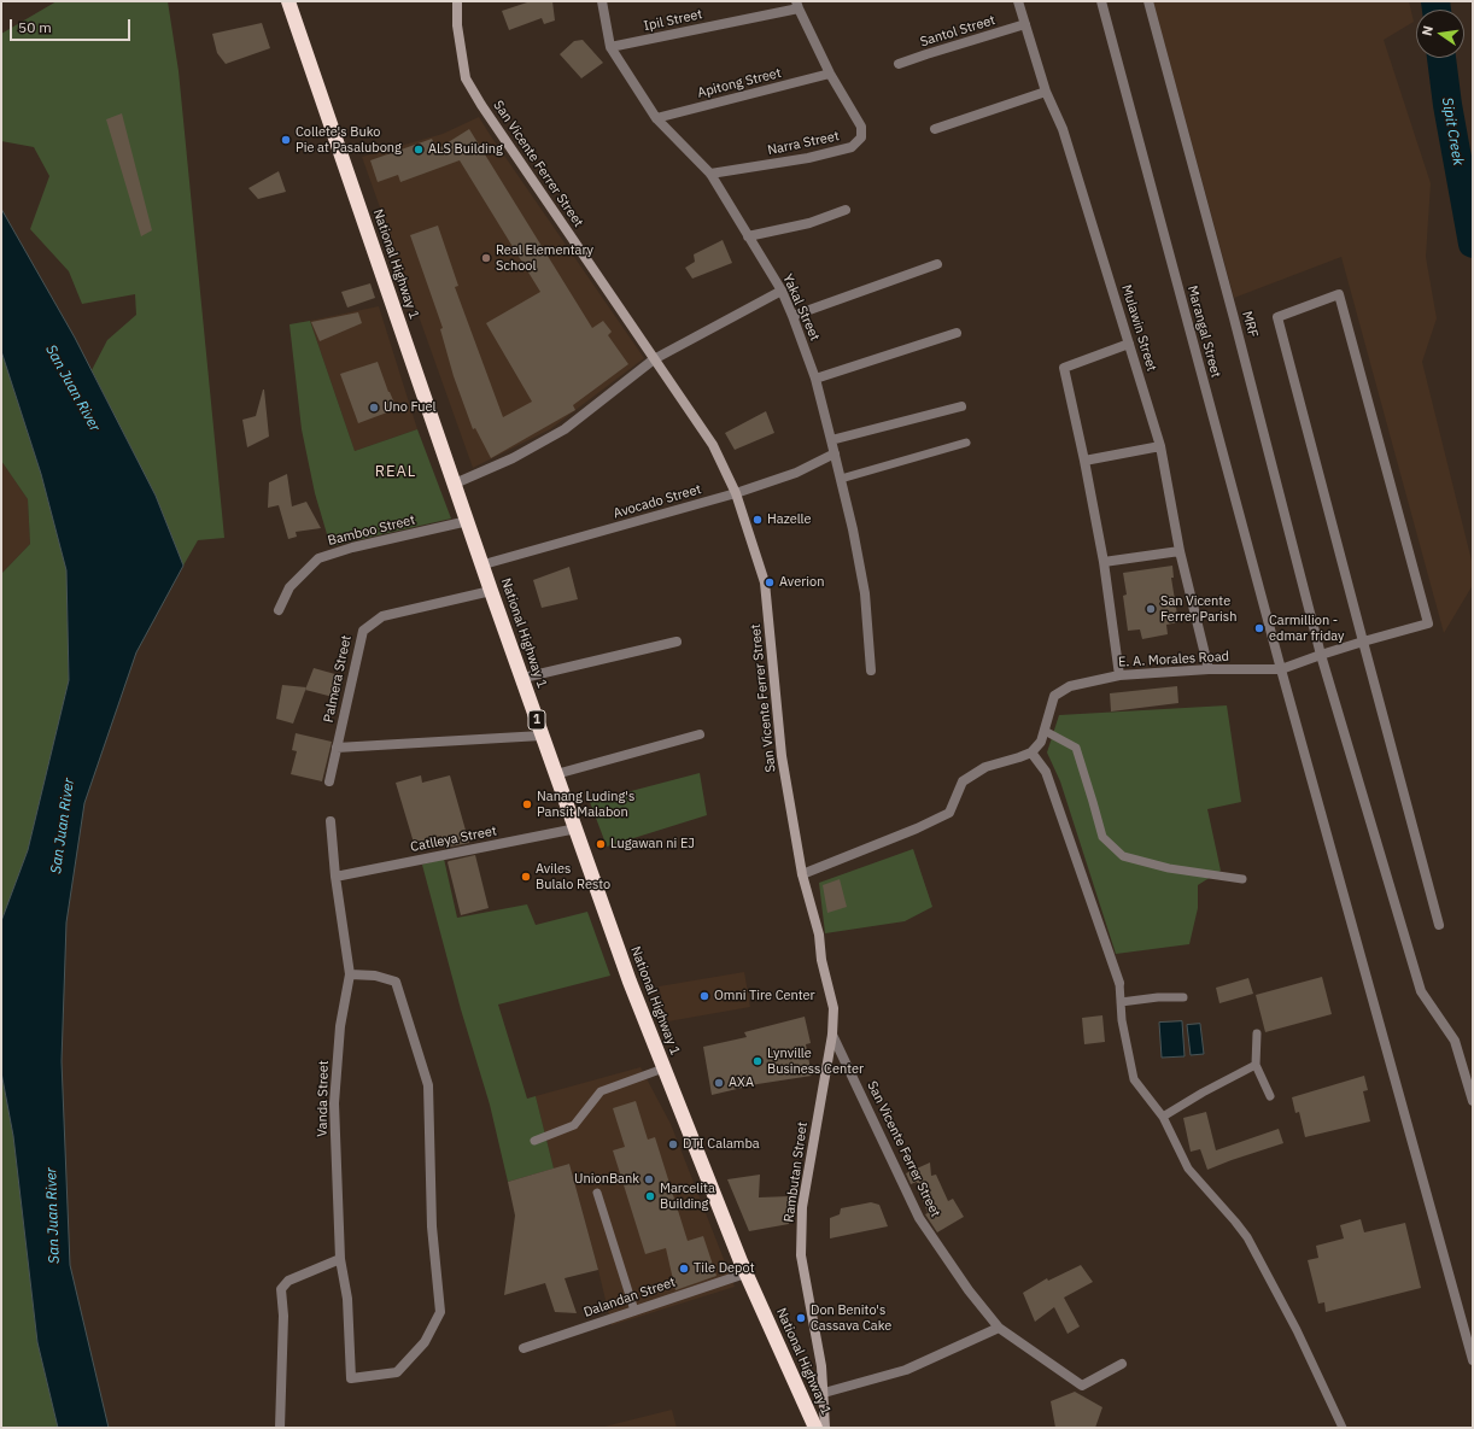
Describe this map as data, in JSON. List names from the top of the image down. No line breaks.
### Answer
{"streets":{"highway":["National Highway 1","1"],"street":["Ipil Street","Santol Street","Apitong Street","Narra Street","San Vicente Ferrer Street","Yakal Street","MRF","Mulawin Street","Marangal Street","Avocado Street","Bamboo Street","E. A. Morales Road","Palmera Street","Catlleya Street","Vanda Street","Rambutan Street","Dalandan Street"]},"crossings":[["Ipil Street","Narra Street"],["Ipil Street","Yakal Street"],["Santol Street","Mulawin Street"],["Apitong Street","Narra Street"],["Apitong Street","Yakal Street"],["Narra Street","Yakal Street"],["San Vicente Ferrer Street","Avocado Street"],["San Vicente Ferrer Street","Rambutan Street"],["National Highway 1","Avocado Street"],["National Highway 1","Bamboo Street"],["National Highway 1","Palmera Street"],["National Highway 1","Catlleya Street"],["National Highway 1","Dalandan Street"],["Yakal Street","Avocado Street"],["Mulawin Street","E. A. Morales Road"],["Marangal Street","E. A. Morales Road"],["Catlleya Street","Vanda Street"]],"districts":["REAL"],"water":["Sipit Creek","San Juan River"],"places":["Collete's Buko Pie at Pasalubong","ALS Building","Real Elementary School","Uno Fuel","Hazelle","Averion","San Vicente Ferrer Parish","Carmillion - edmar friday","Nanang Luding's Pansit Malabon","Lugawan ni EJ","Aviles Bulalo Resto","Omni Tire Center","Lynville Business Center","AXA","DTI Calamba","UnionBank","Marcelita Building","Tile Depot","Don Benito's Cassava Cake"],"scale_bar":"50 m","north":"left"}
